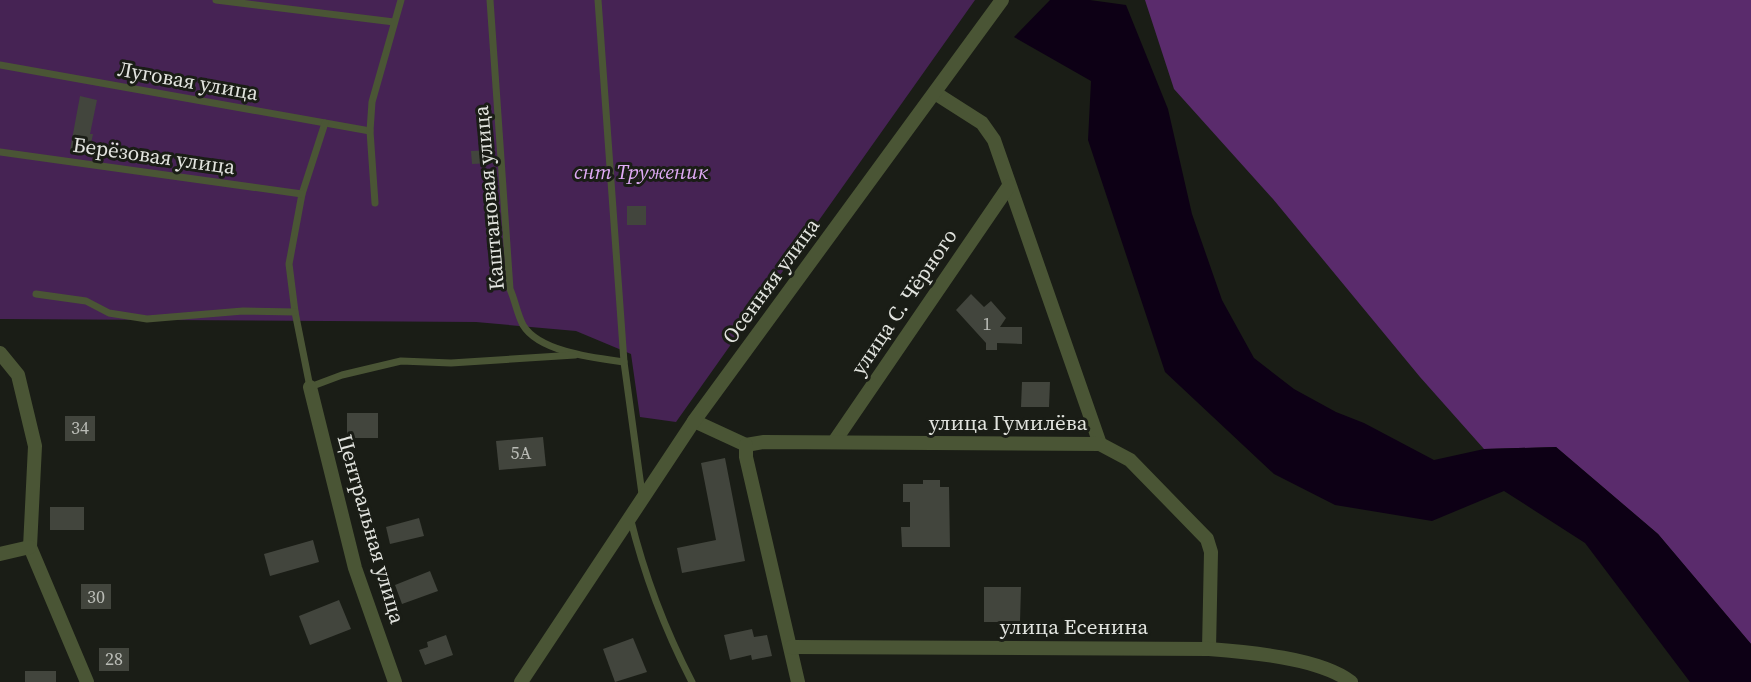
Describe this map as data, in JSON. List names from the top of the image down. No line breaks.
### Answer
{"streets":{"street":["Осенняя улица","улица С. Чёрного","улица Гумилёва","Центральная улица","улица Есенина"],"lane":["Луговая улица","Берёзовая улица","Каштановая улица"]},"crossings":[["улица С. Чёрного","улица Гумилёва"],["улица Гумилёва","улица Есенина"]],"parks":["снт Труженик"],"house_numbers":["1","34","5А","30","28"]}
